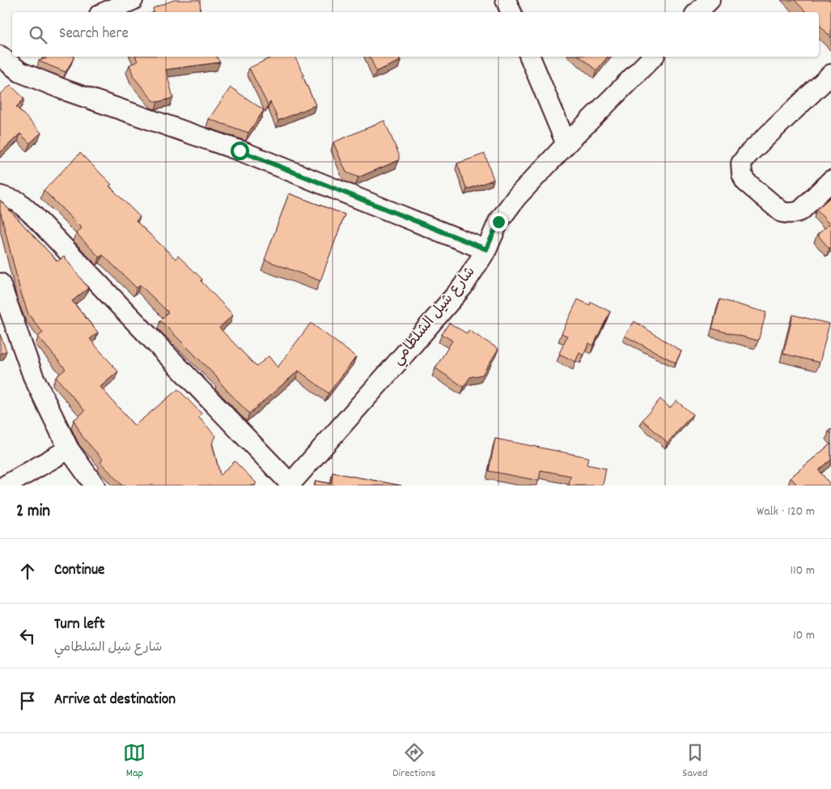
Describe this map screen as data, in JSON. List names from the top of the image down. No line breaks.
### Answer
{"streets":{"street":["شارع شيل الشلطامي"]},"page":{"search":"Search here","heading":["2 min","Walk · 120 m"],"list":[["Continue","110 m"],["Turn left","شارع شيل الشلطامي","10 m"],"Arrive at destination"],"nav":["Map","Directions","Saved"]}}
